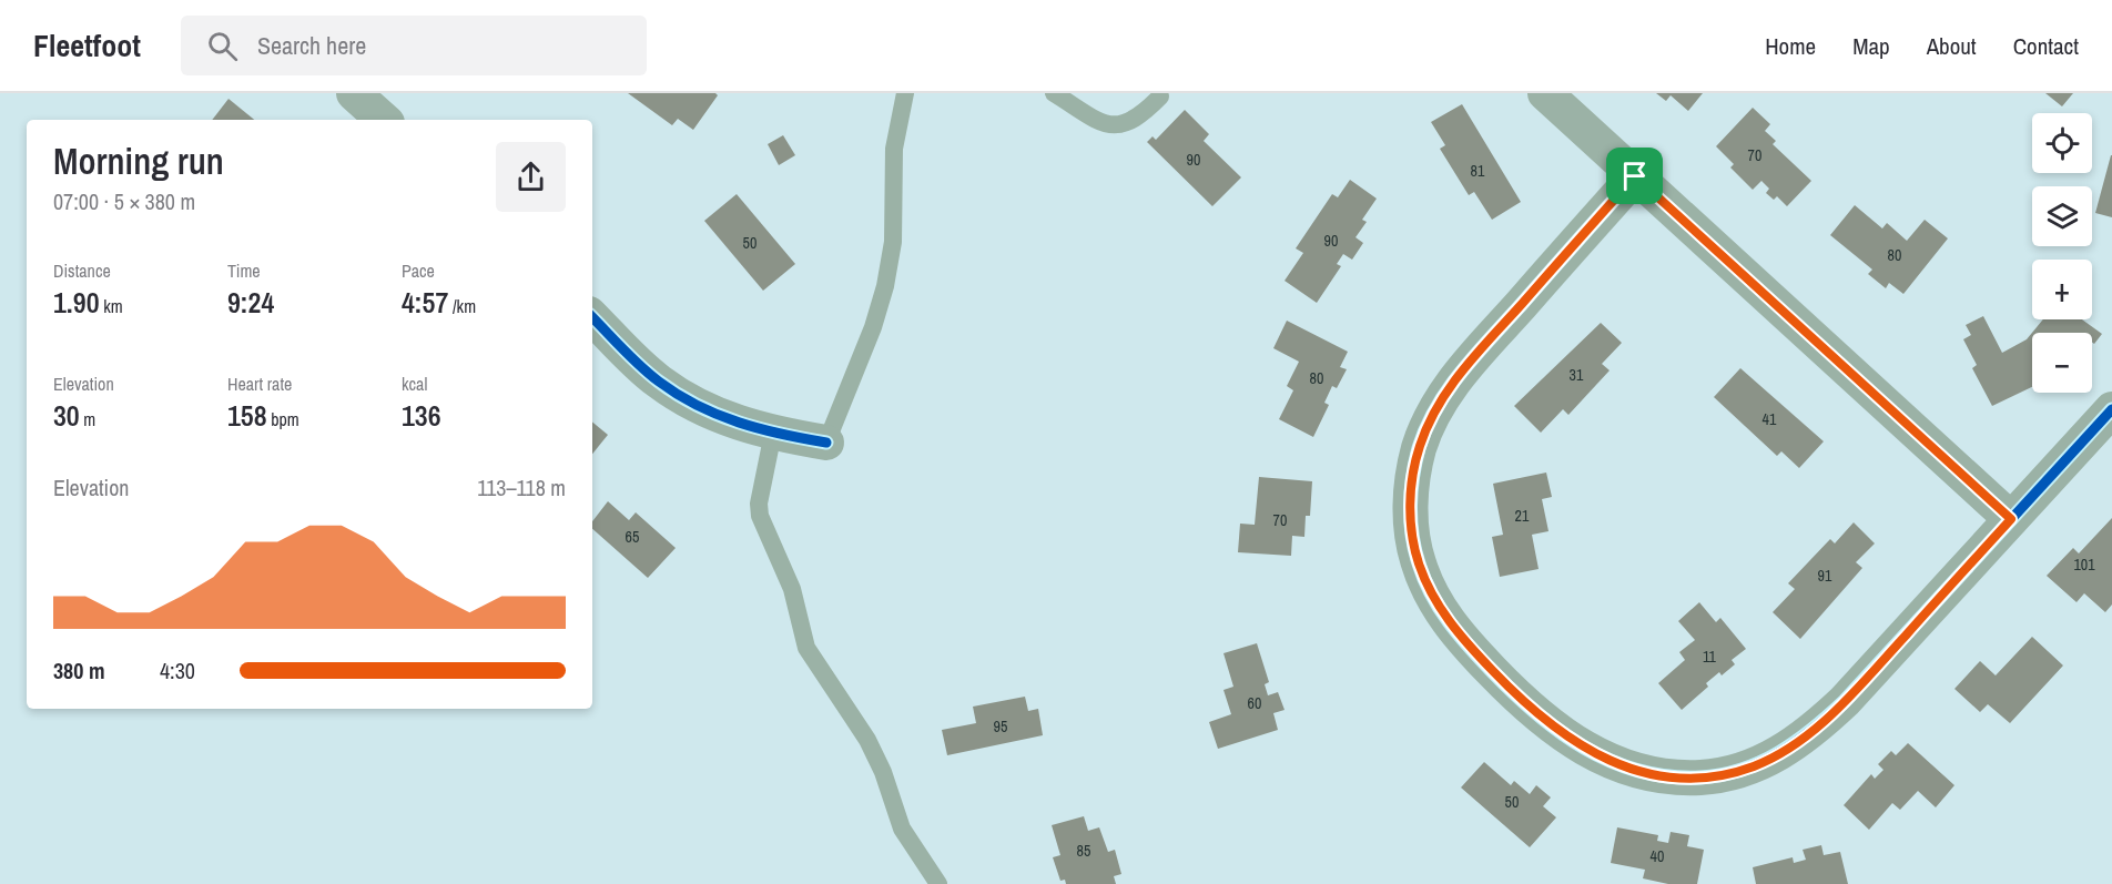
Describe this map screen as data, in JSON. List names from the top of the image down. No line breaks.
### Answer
{"house_numbers":["70","90","81","90","50","80","31","80","41","21","70","65","101","91","11","60","95","50","85","40"],"page":{"header":"Fleetfoot","search":"Search here","nav":["Home","Map","About","Contact"],"map_buttons":["+","−"],"heading":["Morning run","07:00 · 5 × 380 m"],"stats":[["Distance","1.90 km"],["Time","9:24"],["Pace","4:57 /km"],["Elevation","30 m"],["Heart rate","158 bpm"],["kcal","136"]],"chart":["Elevation","113–118 m"],"list":[{"name":"380 m","note":"4:30"}]}}
